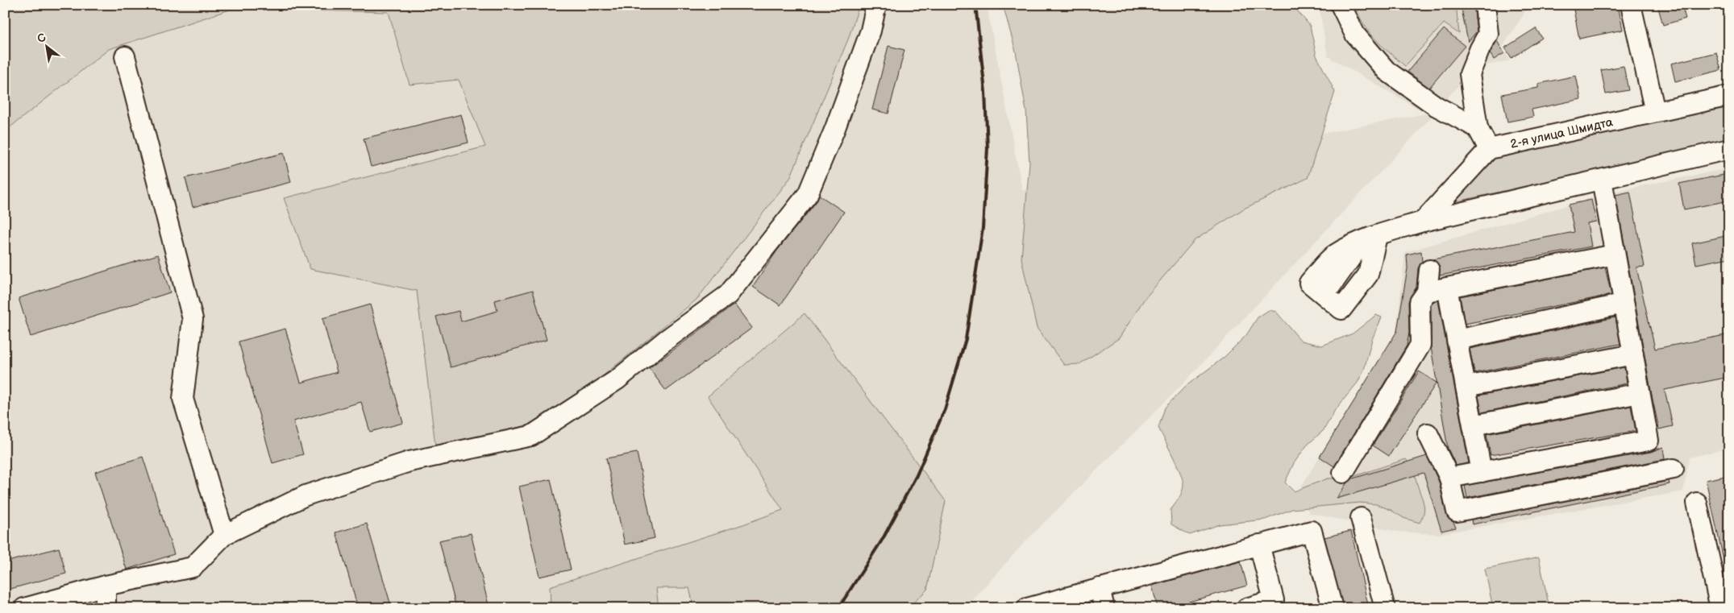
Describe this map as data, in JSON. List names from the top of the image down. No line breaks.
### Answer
{"streets":{"street":["2-я улица Шмидта"]},"north":"top left"}
